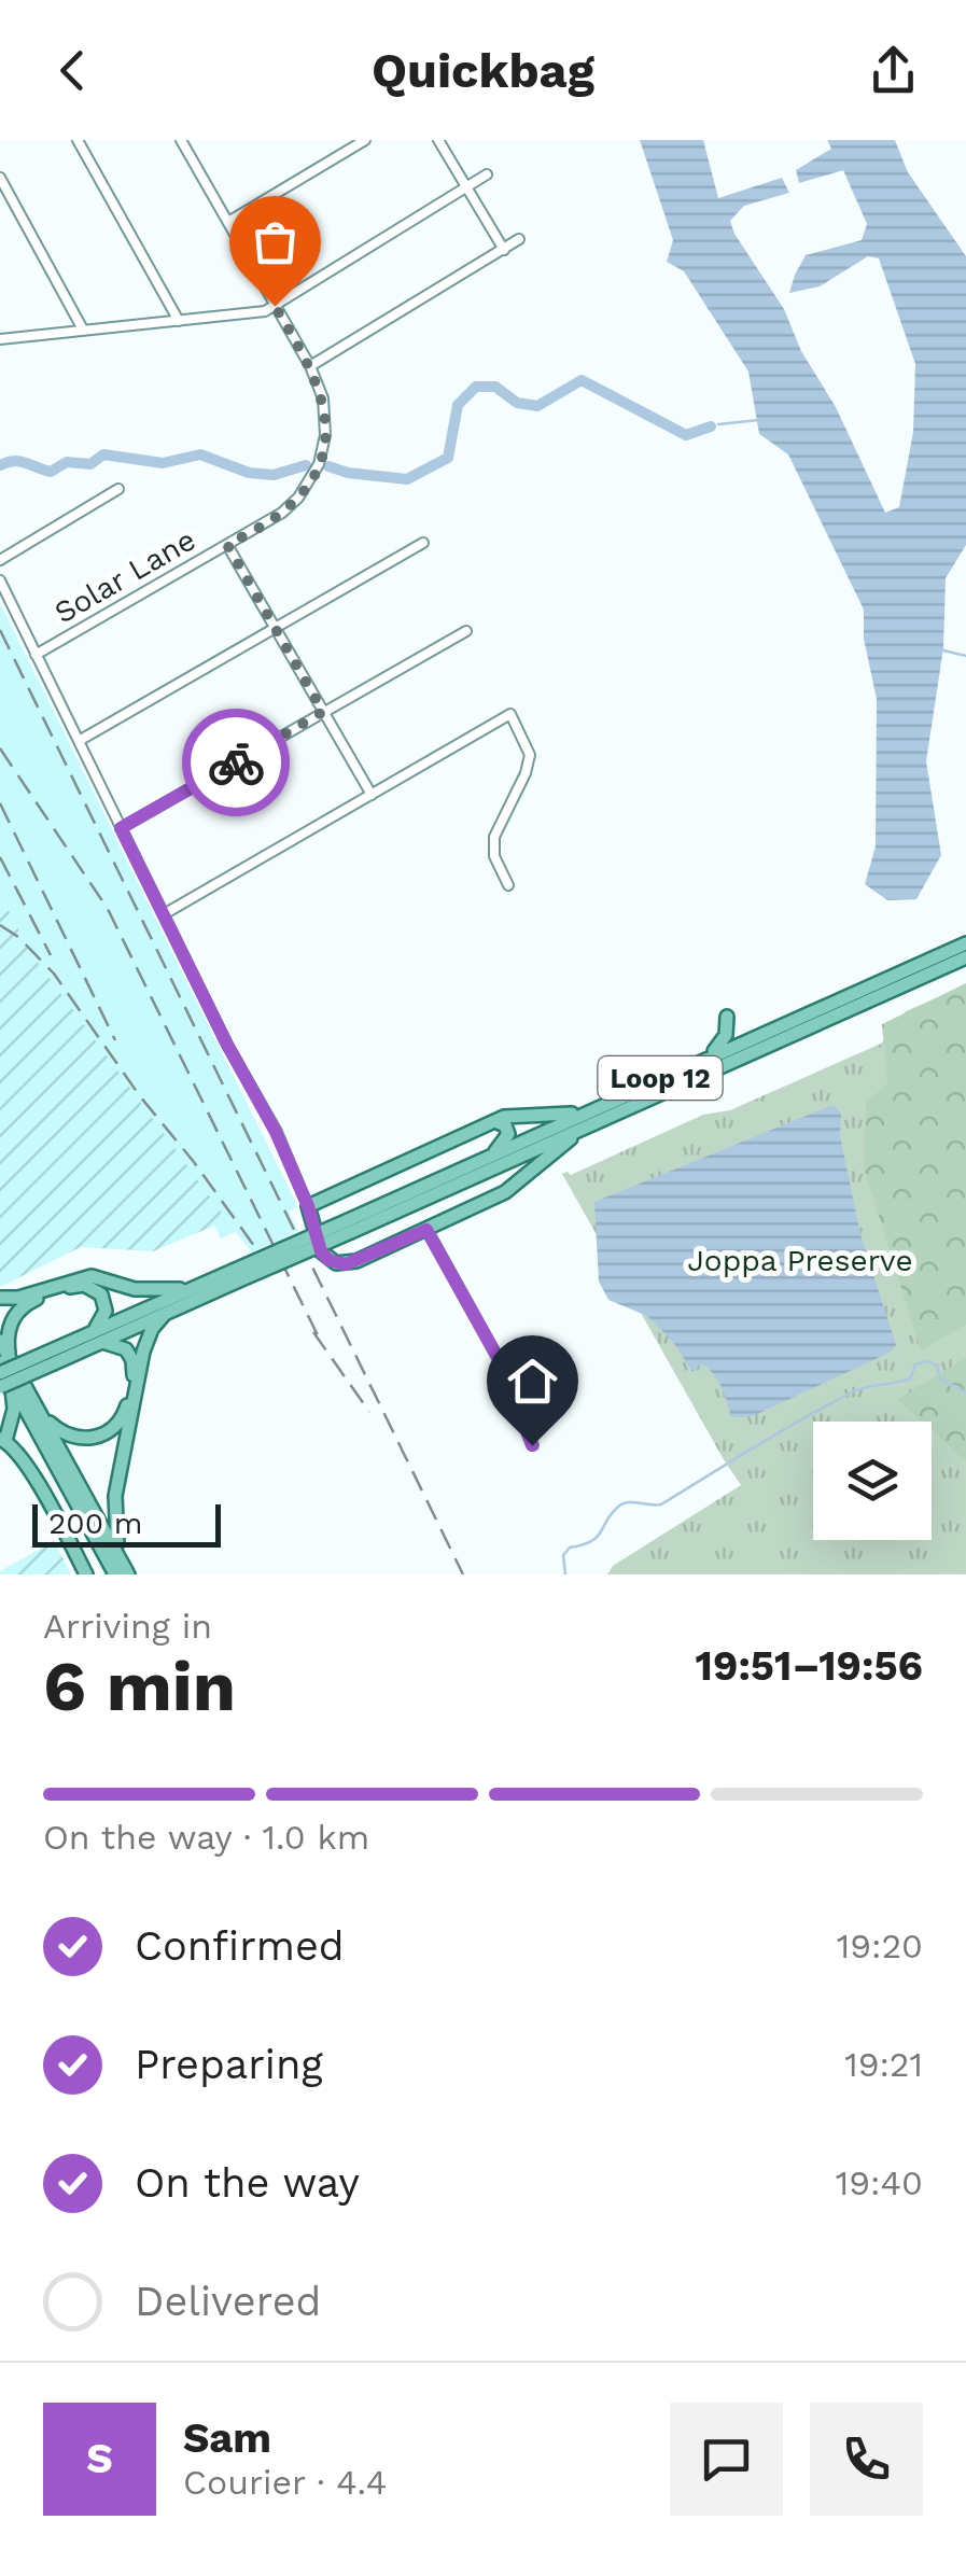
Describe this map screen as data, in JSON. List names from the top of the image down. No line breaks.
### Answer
{"streets":{"main road":["Loop 12"],"street":["Solar Lane"]},"parks":["Joppa Preserve"],"scale_bar":"200 m","page":{"header":"Quickbag","scale":"200 m","heading":["6 min","Arriving in","19:51–19:56"],"panel":["Sam","Courier · 4.4"],"bar":"On the way · 1.0 km","list":[["Confirmed","19:20"],["Preparing","19:21"],["On the way","19:40"],"Delivered"],"round":"S"}}
